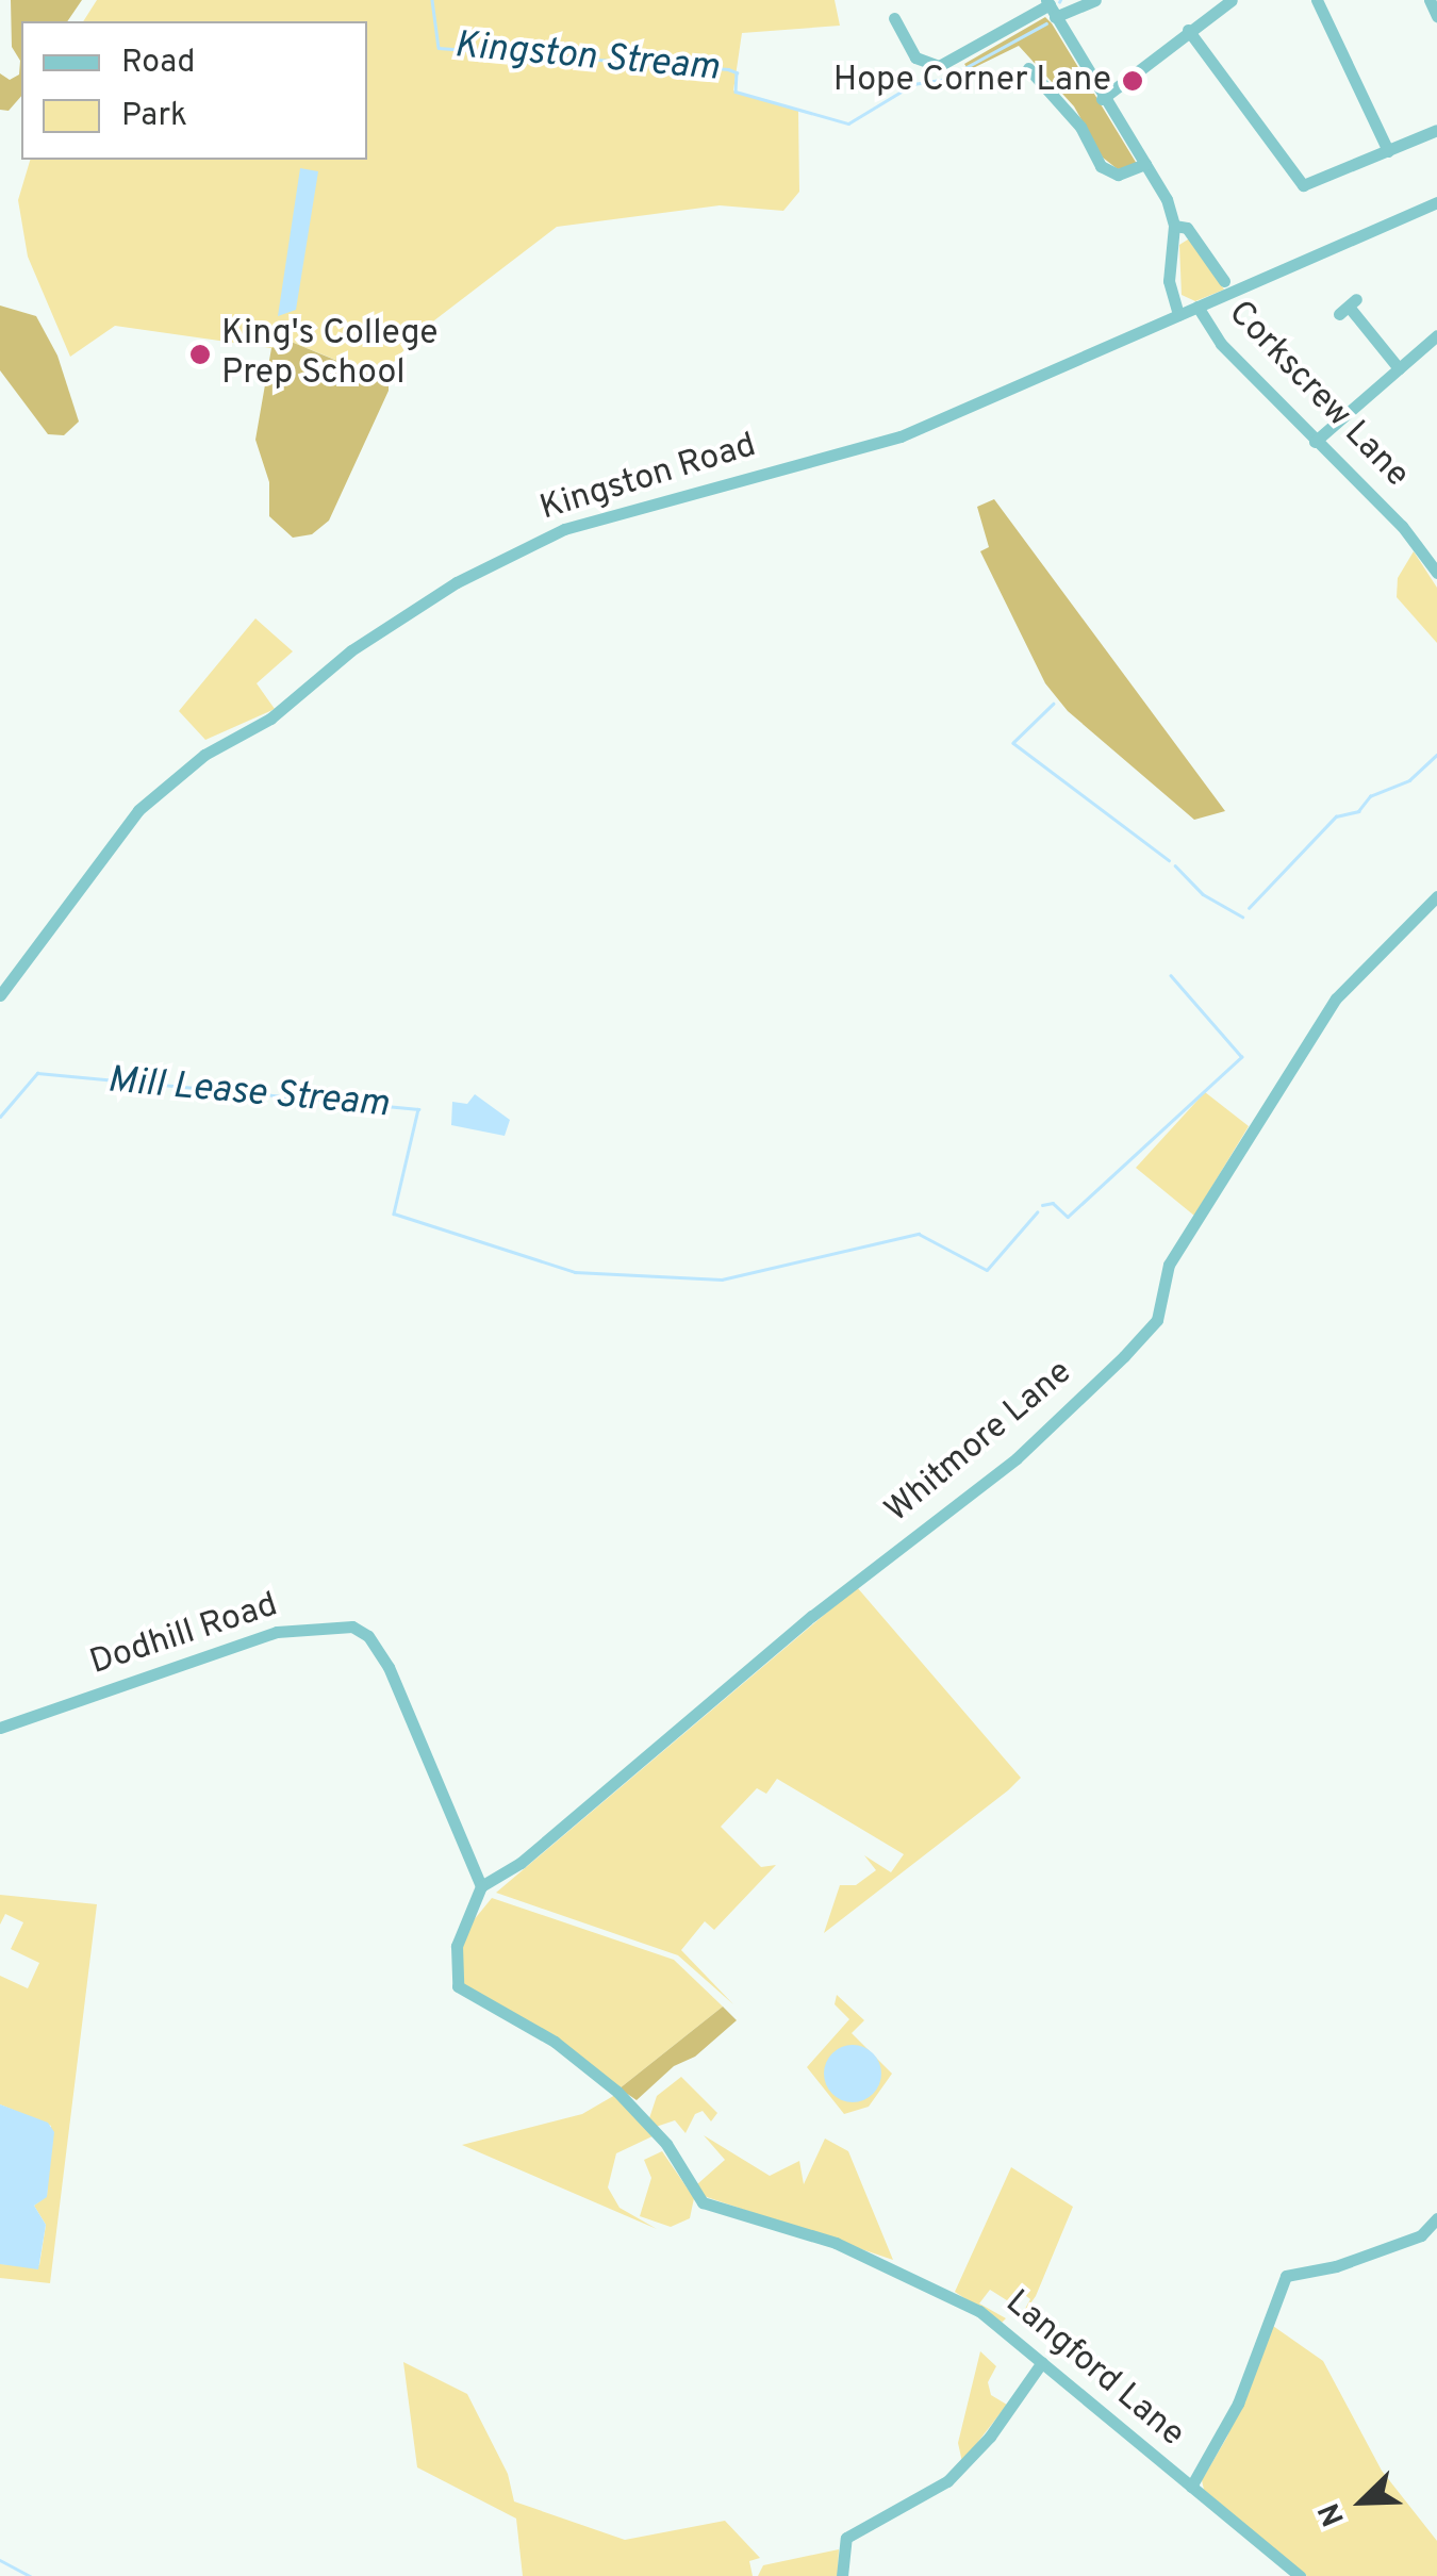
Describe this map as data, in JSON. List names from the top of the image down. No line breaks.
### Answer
{"streets":{"street":["Corkscrew Lane","Kingston Road","Whitmore Lane","Dodhill Road","Langford Lane"]},"crossings":[["Corkscrew Lane","Kingston Road"],["Whitmore Lane","Dodhill Road"],["Whitmore Lane","Langford Lane"],["Dodhill Road","Langford Lane"]],"water":["Kingston Stream","Mill Lease Stream"],"places":["Hope Corner Lane","King's College Prep School"],"legend":["Road","Park"],"north":"bottom left"}
